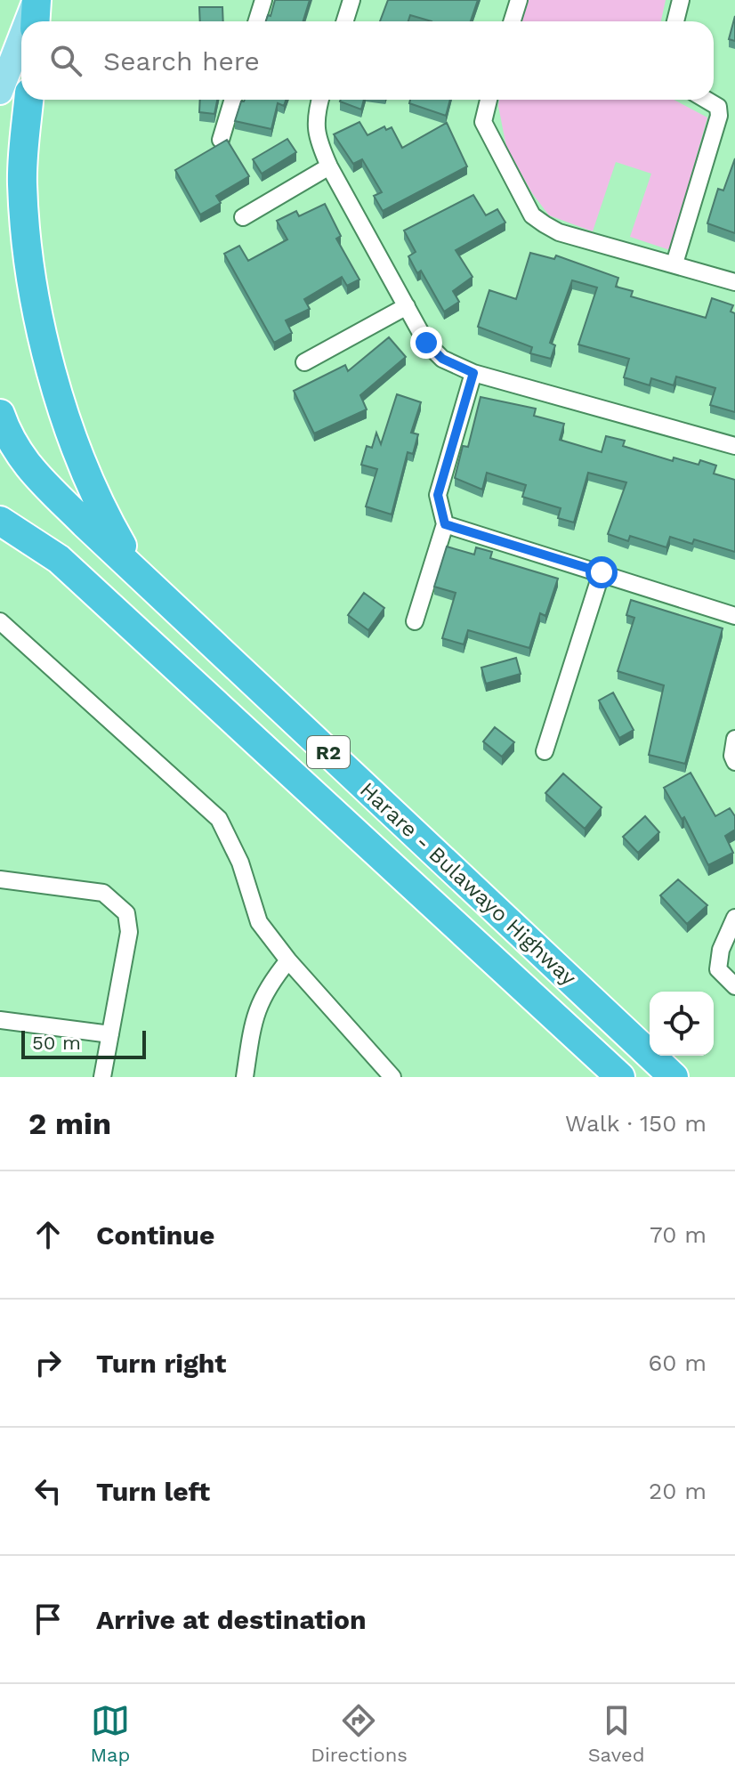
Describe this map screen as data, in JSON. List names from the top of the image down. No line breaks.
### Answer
{"streets":{"highway":["R2","Harare - Bulawayo Highway"]},"scale_bar":"50 m","page":{"search":"Search here","scale":"50 m","heading":["2 min","Walk · 150 m"],"list":[["Continue","70 m"],["Turn right","60 m"],["Turn left","20 m"],"Arrive at destination"],"nav":["Map","Directions","Saved"]}}
